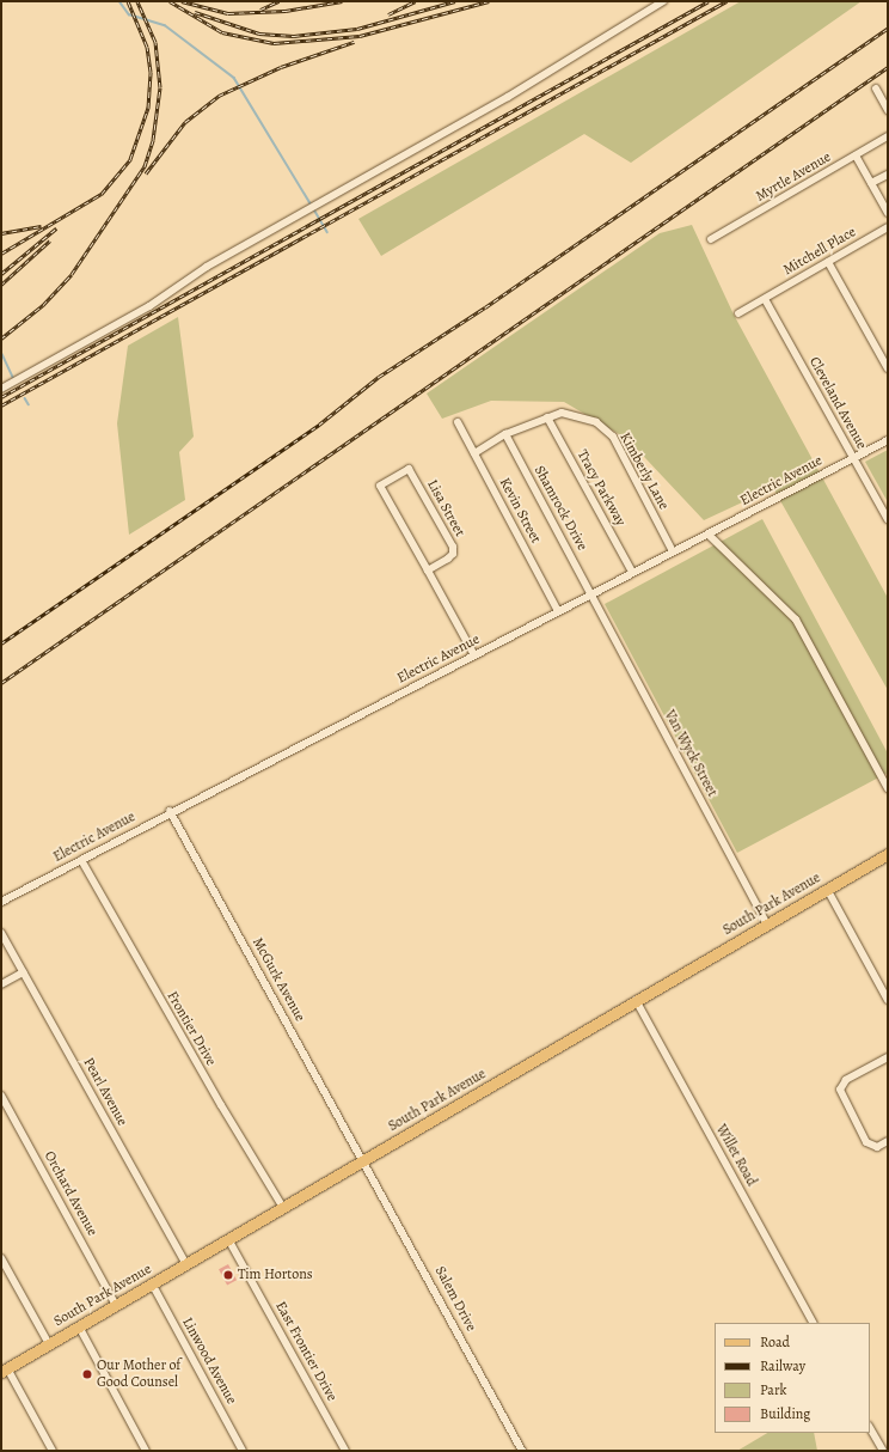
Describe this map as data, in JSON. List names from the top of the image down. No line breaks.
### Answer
{"streets":{"main road":["South Park Avenue"],"street":["Myrtle Avenue","Mitchell Place","Cleveland Avenue","Kimberly Lane","Electric Avenue","Tracy Parkway","Lisa Street","Shamrock Drive","Kevin Street","Van Wyck Street","McGurk Avenue","Frontier Drive","Pearl Avenue","Willet Road","Orchard Avenue","Salem Drive","East Frontier Drive","Linwood Avenue"]},"crossings":[["Mitchell Place","Cleveland Avenue"],["Cleveland Avenue","Electric Avenue"],["Kimberly Lane","Electric Avenue"],["Kimberly Lane","Tracy Parkway"],["Kimberly Lane","Shamrock Drive"],["Kimberly Lane","Kevin Street"],["Electric Avenue","Tracy Parkway"],["Electric Avenue","Shamrock Drive"],["Electric Avenue","Kevin Street"],["Electric Avenue","Van Wyck Street"],["Electric Avenue","McGurk Avenue"],["Electric Avenue","Frontier Drive"],["Shamrock Drive","Van Wyck Street"],["Van Wyck Street","South Park Avenue"],["South Park Avenue","McGurk Avenue"],["South Park Avenue","Frontier Drive"],["South Park Avenue","Pearl Avenue"],["South Park Avenue","Willet Road"],["South Park Avenue","Orchard Avenue"],["South Park Avenue","Salem Drive"],["South Park Avenue","East Frontier Drive"],["South Park Avenue","Linwood Avenue"],["McGurk Avenue","Salem Drive"]],"places":["Tim Hortons","Our Mother of Good Counsel"],"legend":["Road","Railway","Park","Building"]}
